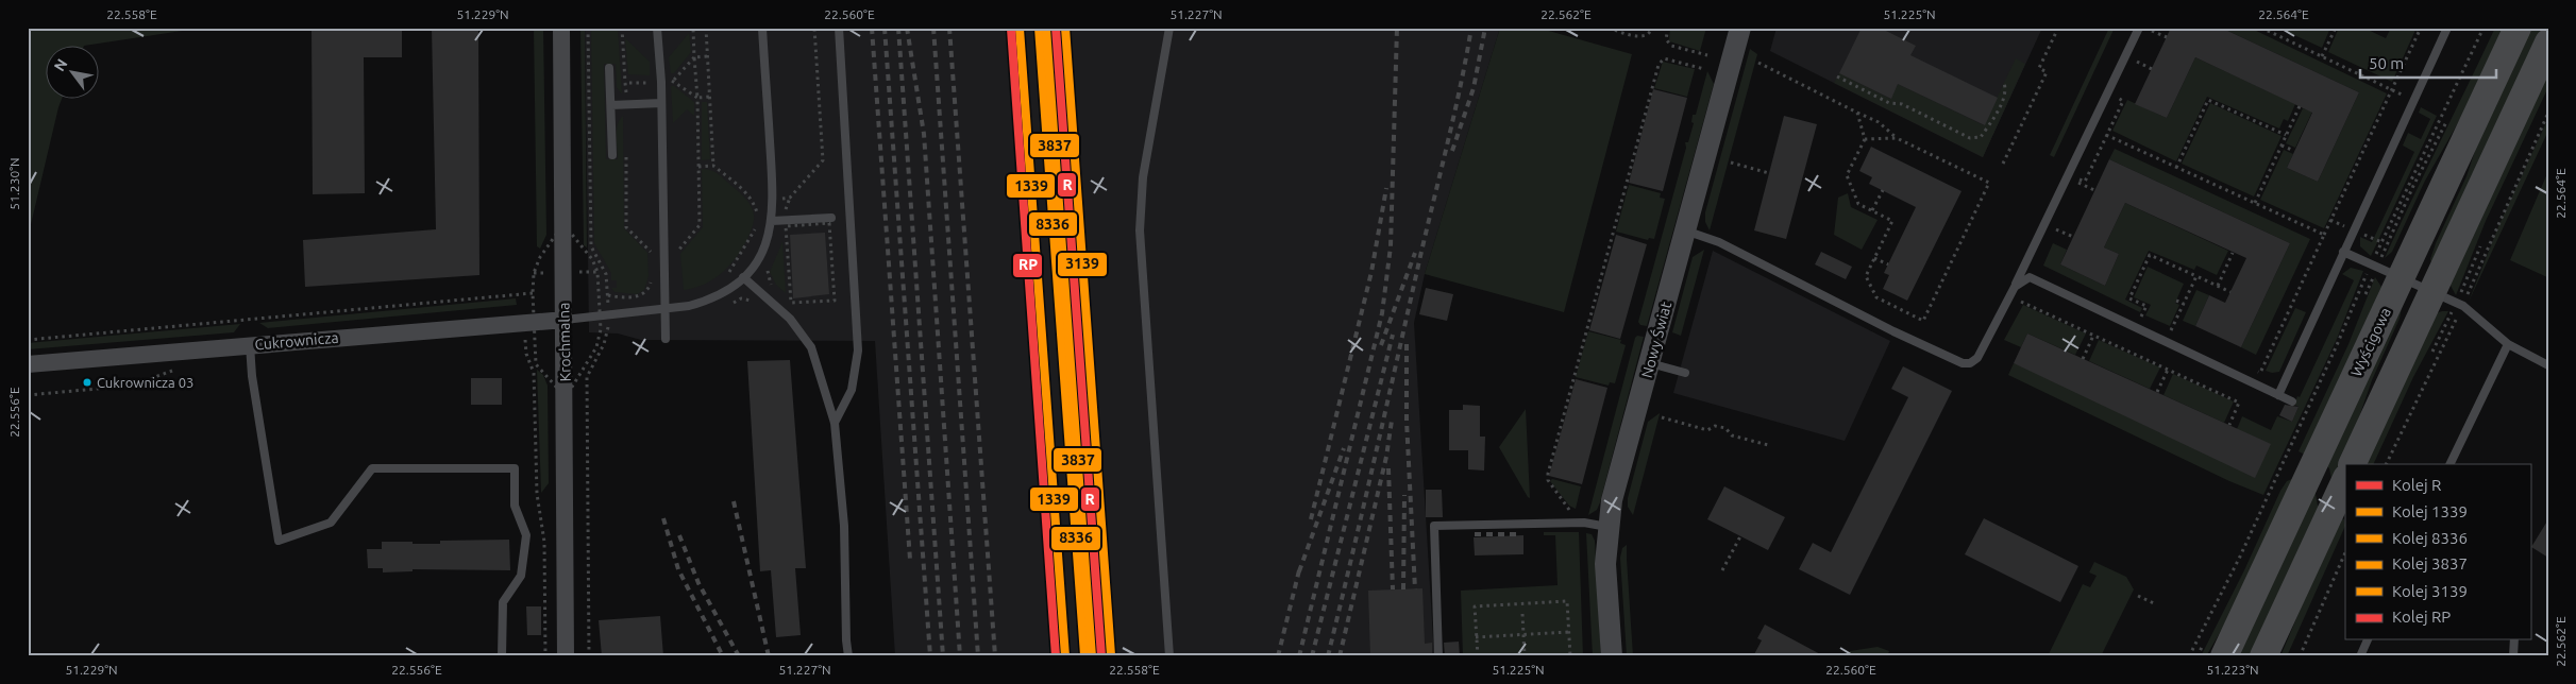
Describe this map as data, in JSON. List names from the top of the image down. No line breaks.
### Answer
{"streets":{"main road":["Wyścigowa"],"street":["Nowy Świat","Cukrownicza","Krochmalna"]},"crossings":[["Cukrownicza","Krochmalna"]],"places":["Cukrownicza 03"],"lines":["rail line R","rail line 8336","rail line 3139","rail line 1339","rail line 3837","rail line RP"],"legend":["Kolej R","Kolej 1339","Kolej 8336","Kolej 3837","Kolej 3139","Kolej RP"],"scale_bar":"50 m","north":"top left","coordinates":["22.558°E","51.229°N","22.560°E","51.227°N","22.562°E","51.225°N","22.564°E","51.230°N","22.556°E","51.223°N"]}
